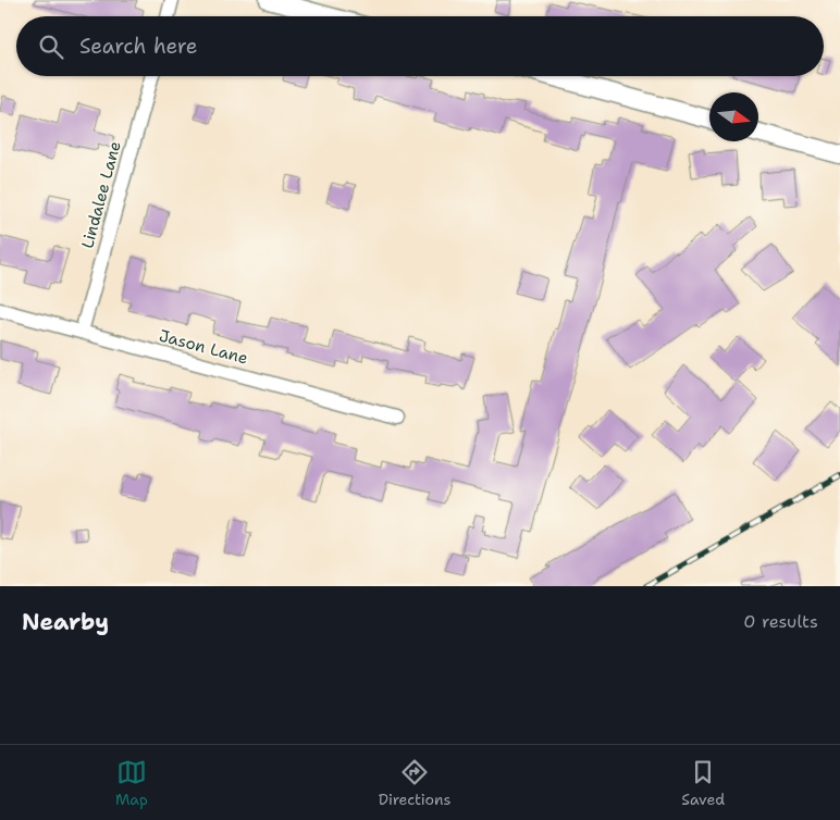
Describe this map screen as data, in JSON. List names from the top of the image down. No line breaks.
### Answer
{"streets":{"street":["Lindalee Lane","Jason Lane"]},"crossings":[["Lindalee Lane","Jason Lane"]],"north":"right","page":{"search":"Search here","heading":["Nearby","0 results"],"nav":["Map","Directions","Saved"]}}
